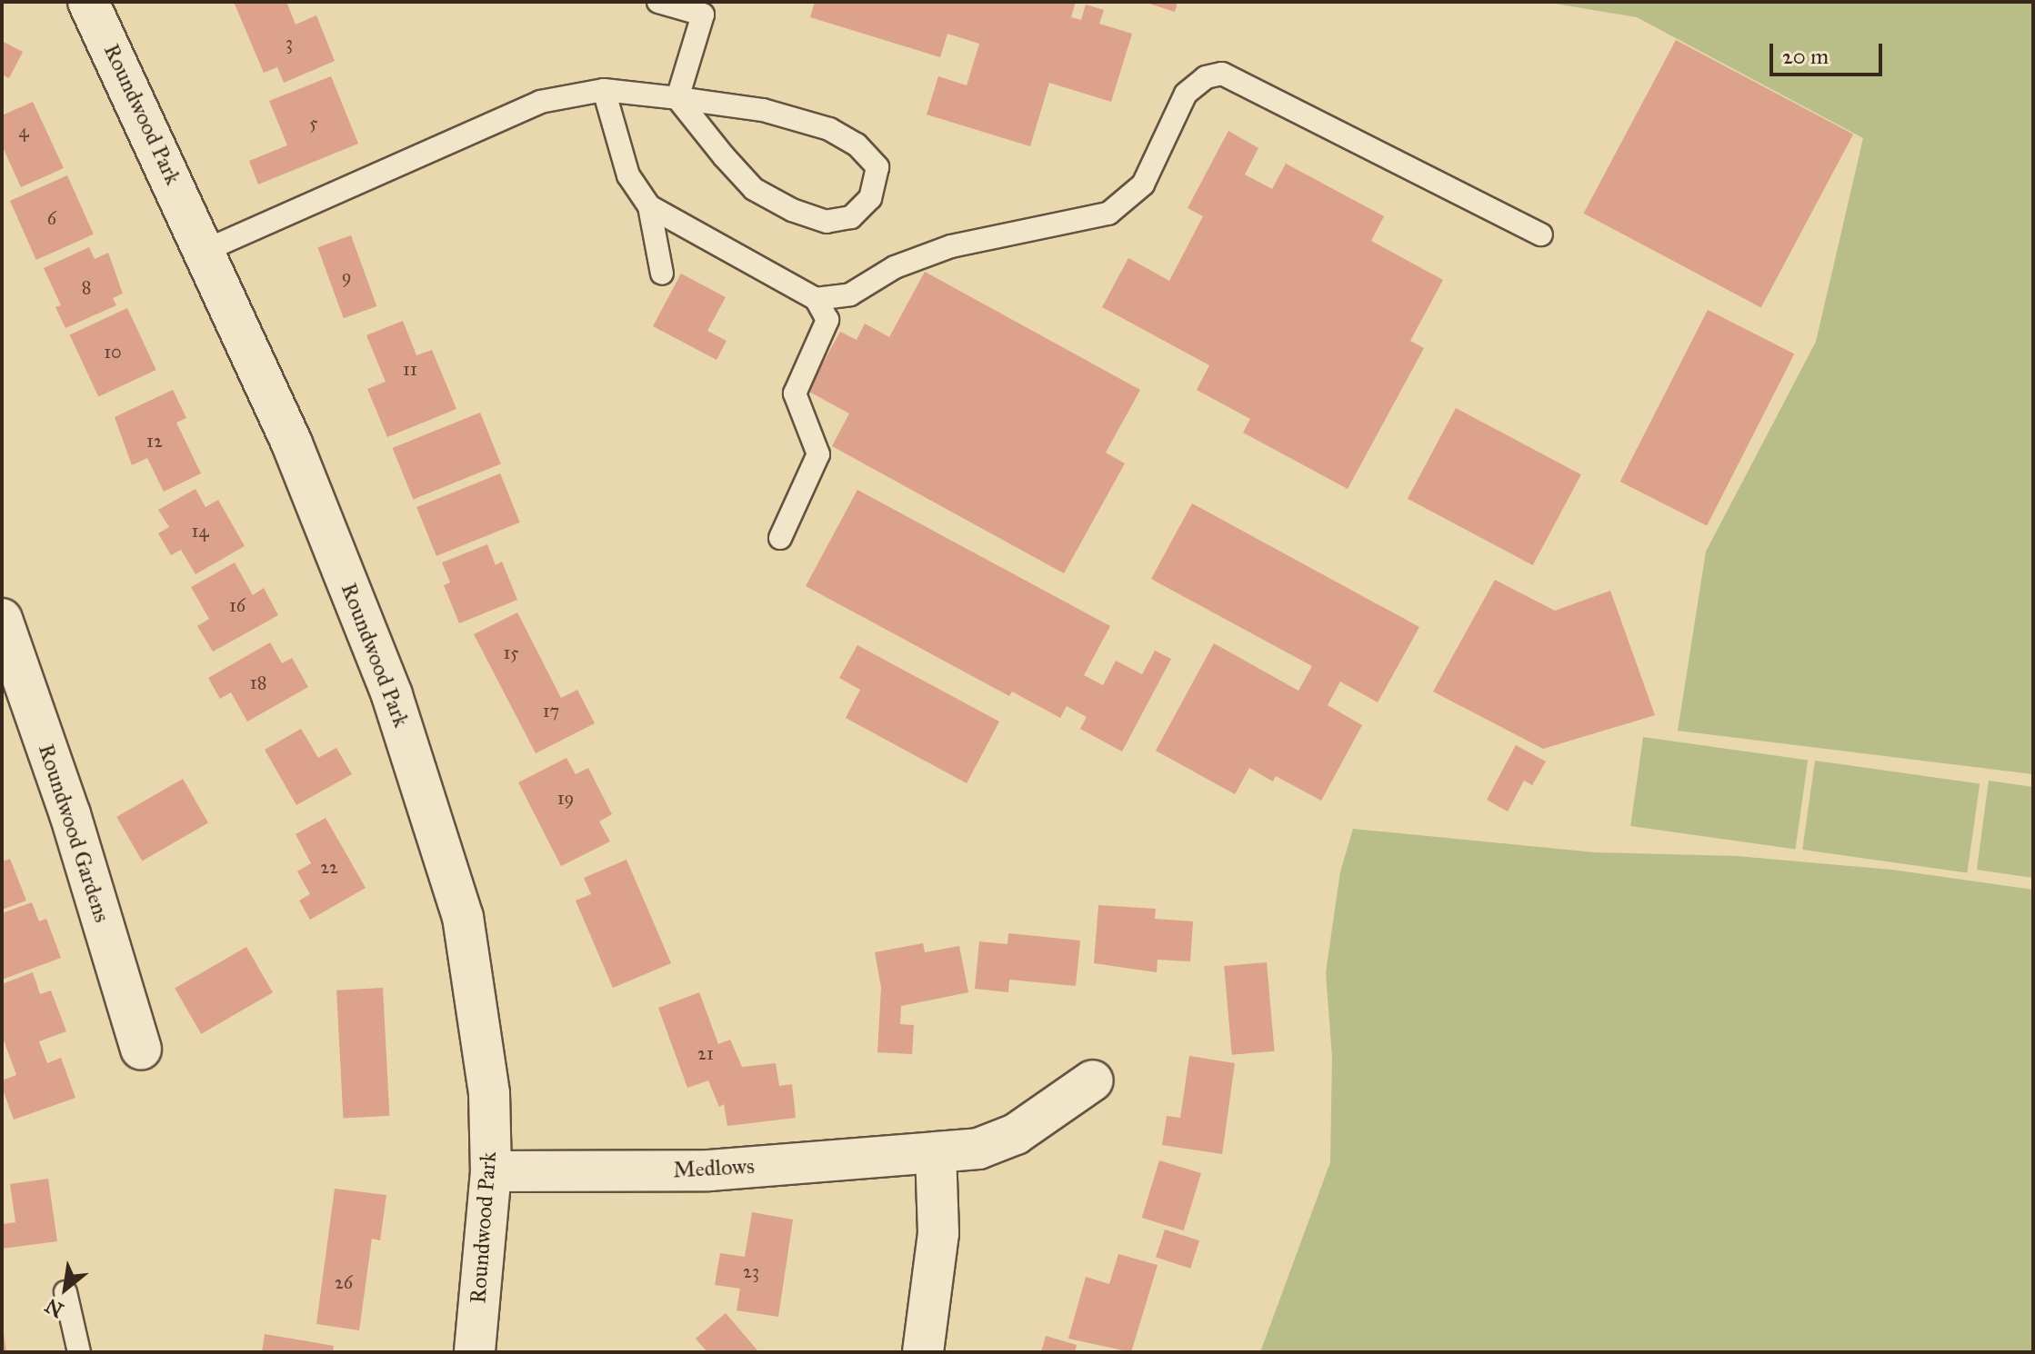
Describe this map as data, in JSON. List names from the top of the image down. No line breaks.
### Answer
{"streets":{"street":["Roundwood Park","Roundwood Gardens","Medlows"]},"crossings":[["Roundwood Park","Medlows"]],"house_numbers":["3","5","4","6","9","8","10","11","12","14","16","15","18","17","19","22","21","23","26"],"scale_bar":"20 m","north":"bottom left"}
